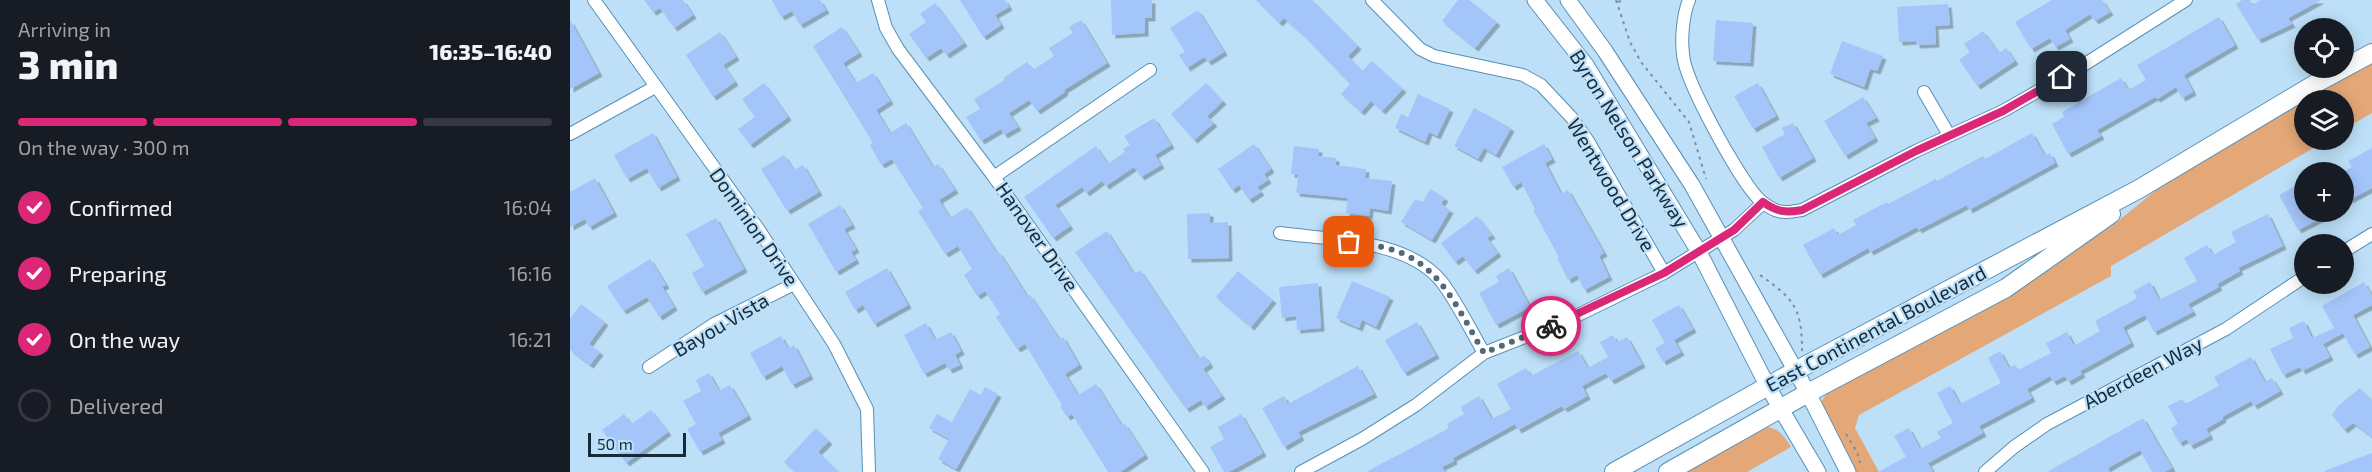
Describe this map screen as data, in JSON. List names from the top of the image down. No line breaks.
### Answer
{"streets":{"main road":["East Continental Boulevard"],"street":["Byron Nelson Parkway","Wentwood Drive","Dominion Drive","Hanover Drive","Bayou Vista","Aberdeen Way"]},"crossings":[["Byron Nelson Parkway","East Continental Boulevard"],["Dominion Drive","Bayou Vista"]],"scale_bar":"50 m","page":{"heading":["3 min","Arriving in","16:35–16:40"],"map_buttons":["+","−"],"bar":"On the way · 300 m","list":[["Confirmed","16:04"],["Preparing","16:16"],["On the way","16:21"],"Delivered"],"scale":"50 m"}}
